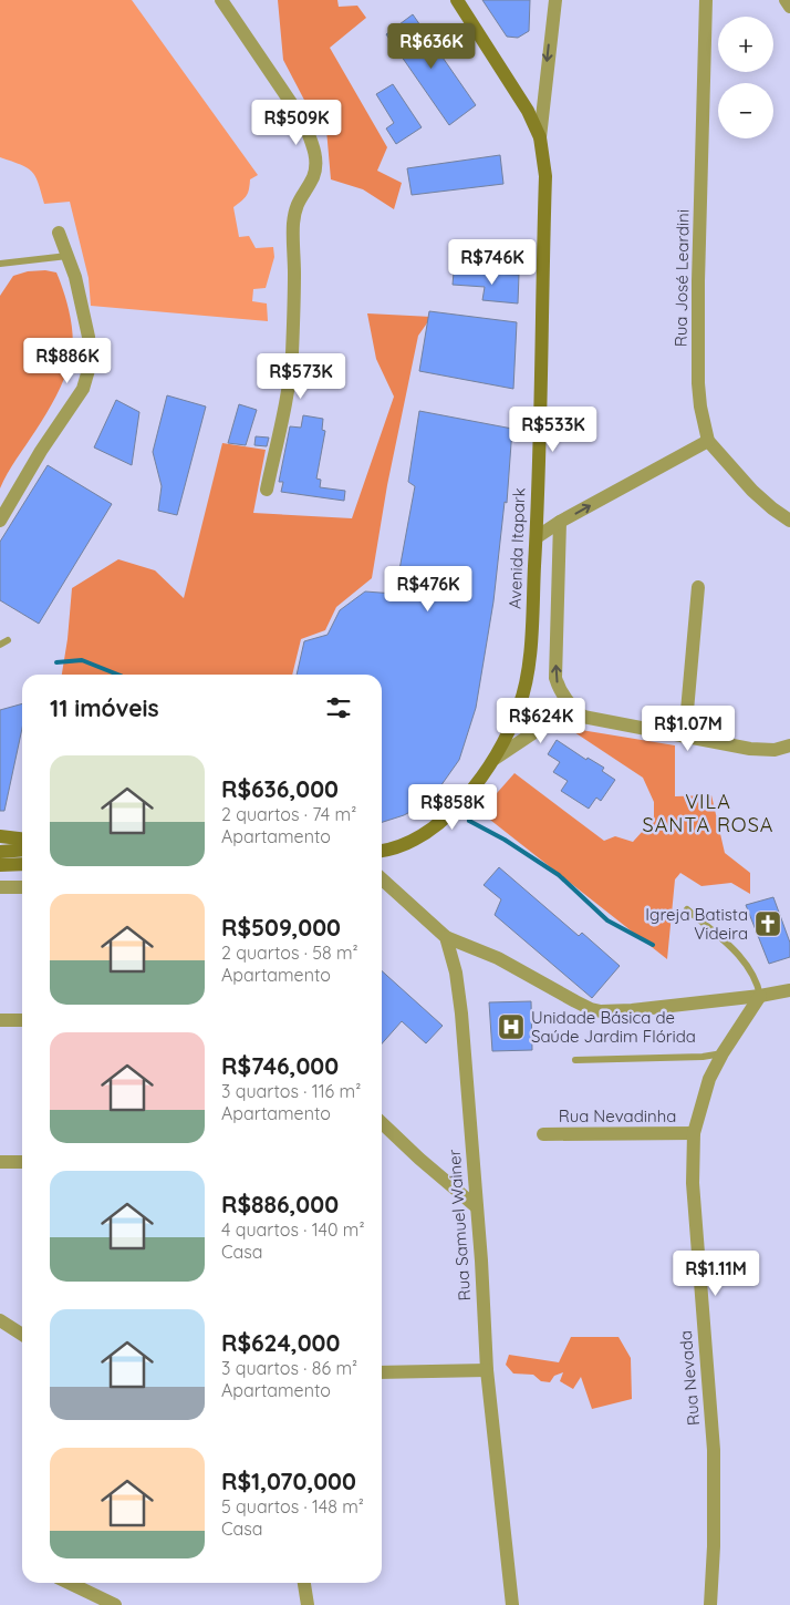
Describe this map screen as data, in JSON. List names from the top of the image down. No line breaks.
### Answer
{"streets":{"main road":["Avenida Itapark"],"street":["Rua José Leardini","Rua Nevadinha","Rua Samuel Wainer","Rua Nevada"]},"crossings":[["Rua Nevadinha","Rua Nevada"]],"districts":["VILA SANTA ROSA"],"places":{"church":["Igreja Batista Videira"],"hospital":["Unidade Básica de Saúde Jardim Flórida"]},"page":{"map_buttons":["+","−"],"price":["R$636K","R$509K","R$746K","R$886K","R$573K","R$533K","R$476K","R$624K","R$1.07M","R$858K","R$1.11M"],"heading":"11 imóveis","list":[{"name":"R$636,000","note":"2 quartos · 74 m² · Apartamento"},{"name":"R$509,000","note":"2 quartos · 58 m² · Apartamento"},{"name":"R$746,000","note":"3 quartos · 116 m² · Apartamento"},{"name":"R$886,000","note":"4 quartos · 140 m² · Casa"},{"name":"R$624,000","note":"3 quartos · 86 m² · Apartamento"},{"name":"R$1,070,000","note":"5 quartos · 148 m² · Casa"}]}}
